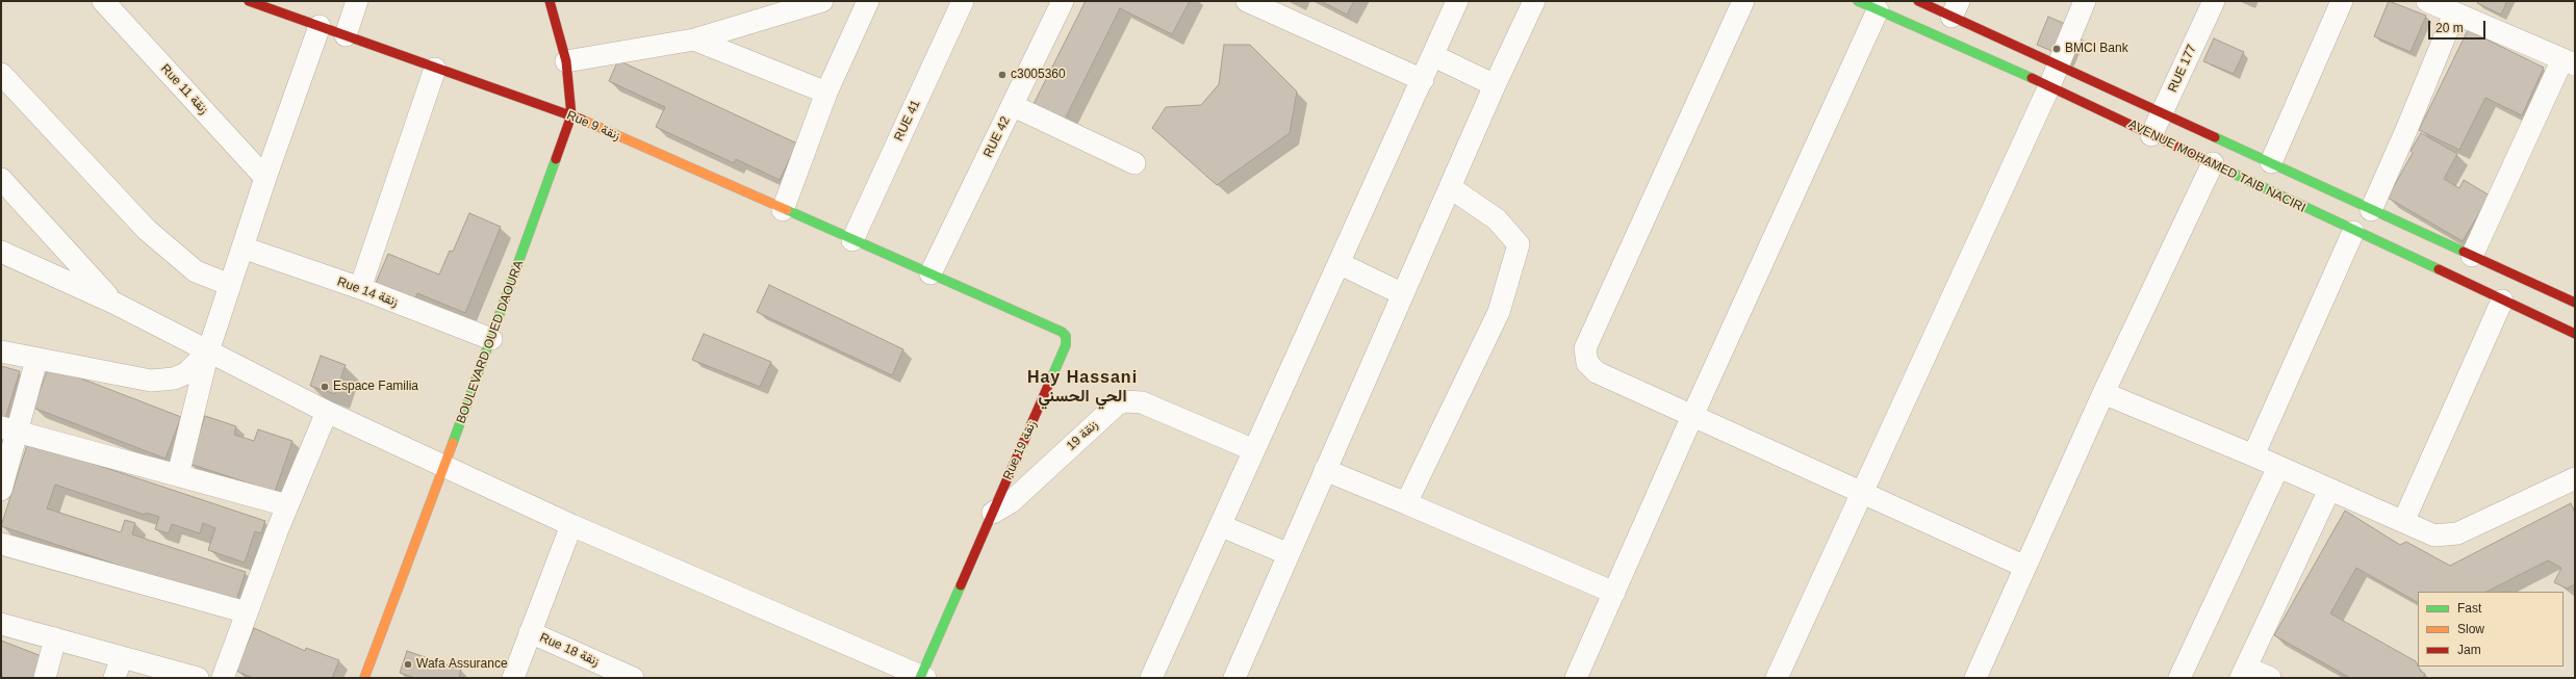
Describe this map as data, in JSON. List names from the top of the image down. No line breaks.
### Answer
{"streets":{"street":["RUE 177","Rue 11 زنقة","RUE 41","Rue 9 زنقة","RUE 42","AVENUE MOHAMED TAIB NACIRI","Rue 14 زنقة","BOULEVARD OUED DAOURA","19 زنقة","Rue 19 زنقة","Rue 18 زنقة"]},"crossings":[["RUE 177","AVENUE MOHAMED TAIB NACIRI"],["RUE 41","Rue 9 زنقة"],["Rue 9 زنقة","RUE 42"],["Rue 9 زنقة","BOULEVARD OUED DAOURA"],["Rue 9 زنقة","Rue 19 زنقة"],["RUE 42","Rue 19 زنقة"],["Rue 14 زنقة","BOULEVARD OUED DAOURA"],["19 زنقة","Rue 19 زنقة"]],"districts":["Hay Hassani الحي الحسني"],"places":["BMCI Bank","c3005360","Espace Familia","Wafa Assurance"],"legend":["Fast","Slow","Jam"],"scale_bar":"20 m"}
